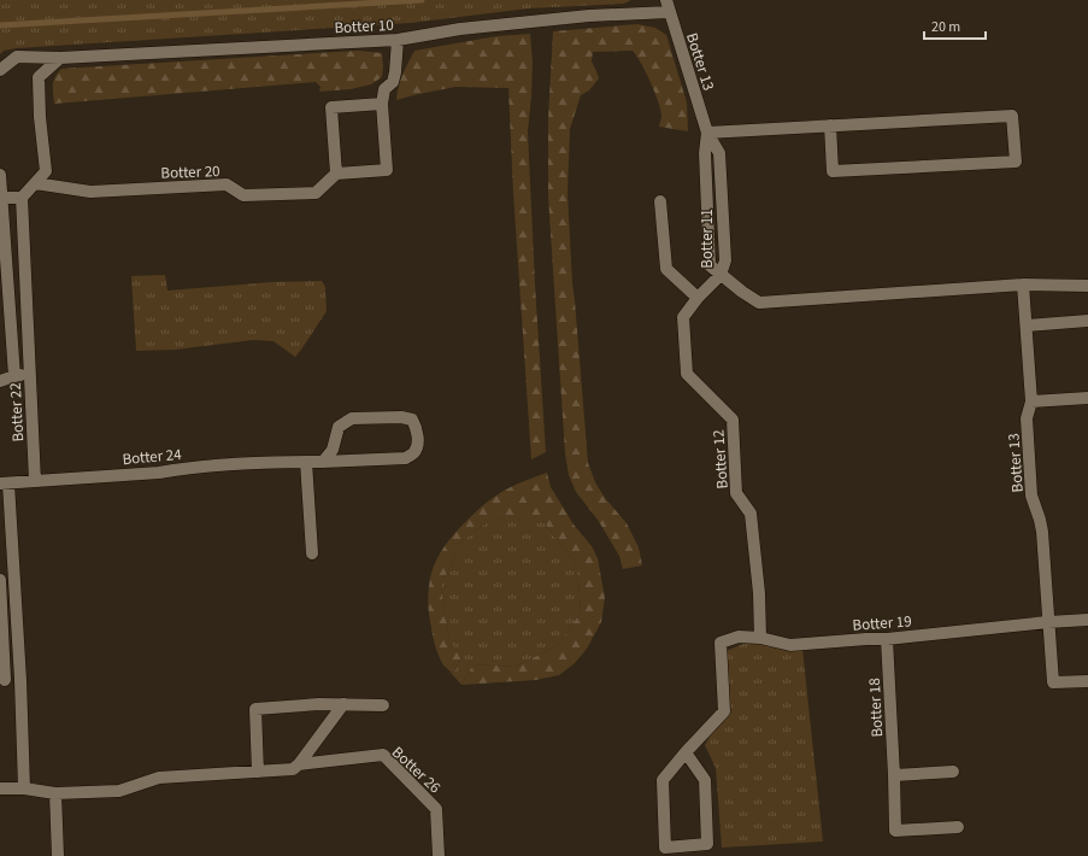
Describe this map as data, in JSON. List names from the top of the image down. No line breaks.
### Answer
{"streets":{"street":["Botter 10","Botter 13","Botter 20","Botter 11","Botter 22","Botter 24","Botter 12","Botter 19","Botter 18","Botter 26"]},"crossings":[["Botter 10","Botter 13"],["Botter 13","Botter 11"],["Botter 13","Botter 19"],["Botter 11","Botter 12"],["Botter 22","Botter 24"],["Botter 12","Botter 19"],["Botter 19","Botter 18"]],"scale_bar":"20 m"}
